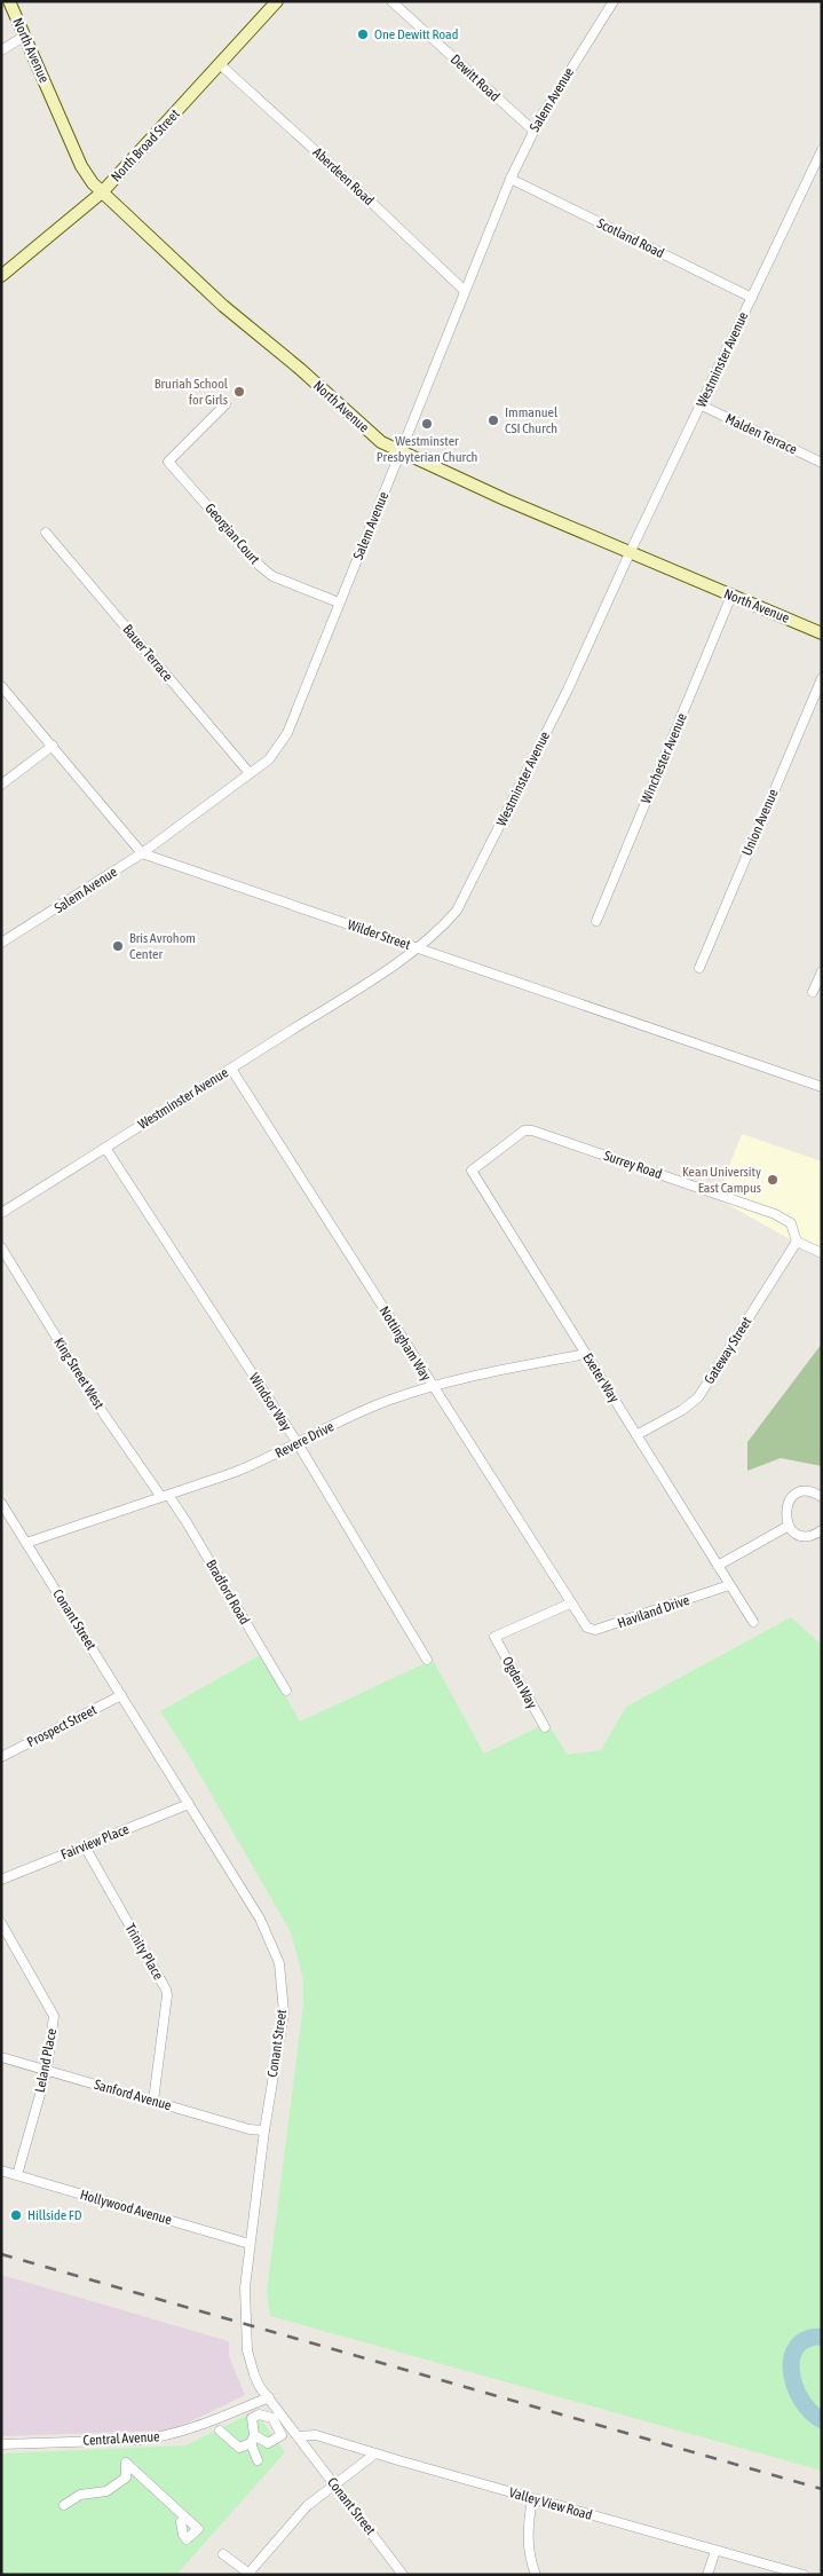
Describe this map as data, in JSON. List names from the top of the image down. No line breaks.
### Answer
{"streets":{"main road":["North Avenue","North Broad Street"],"street":["Dewitt Road","Salem Avenue","Aberdeen Road","Scotland Road","Westminster Avenue","Malden Terrace","Georgian Court","Bauer Terrace","Winchester Avenue","Union Avenue","Wilder Street","Surrey Road","Nottingham Way","Gateway Street","King Street West","Exeter Way","Windsor Way","Revere Drive","Bradford Road","Haviland Drive","Conant Street","Ogden Way","Prospect Street","Fairview Place","Trinity Place","Leland Place","Sanford Avenue","Hollywood Avenue","Central Avenue","Valley View Road"]},"crossings":[["North Avenue","Salem Avenue"],["North Avenue","North Broad Street"],["North Avenue","Westminster Avenue"],["North Avenue","Winchester Avenue"],["Dewitt Road","Salem Avenue"],["Salem Avenue","Aberdeen Road"],["Salem Avenue","Scotland Road"],["Salem Avenue","Georgian Court"],["Salem Avenue","Bauer Terrace"],["Salem Avenue","Wilder Street"],["North Broad Street","Aberdeen Road"],["Scotland Road","Westminster Avenue"],["Westminster Avenue","Malden Terrace"],["Westminster Avenue","Wilder Street"],["Westminster Avenue","Nottingham Way"],["Westminster Avenue","Windsor Way"],["Surrey Road","Gateway Street"],["Surrey Road","Exeter Way"],["Nottingham Way","Revere Drive"],["Nottingham Way","Haviland Drive"],["Nottingham Way","Ogden Way"],["Gateway Street","Exeter Way"],["King Street West","Revere Drive"],["King Street West","Bradford Road"],["Exeter Way","Revere Drive"],["Exeter Way","Haviland Drive"],["Windsor Way","Revere Drive"],["Revere Drive","Bradford Road"],["Revere Drive","Conant Street"],["Conant Street","Prospect Street"],["Conant Street","Fairview Place"],["Conant Street","Sanford Avenue"],["Conant Street","Hollywood Avenue"],["Conant Street","Central Avenue"],["Conant Street","Valley View Road"],["Fairview Place","Trinity Place"],["Trinity Place","Sanford Avenue"],["Leland Place","Sanford Avenue"],["Leland Place","Hollywood Avenue"]],"places":["One Dewitt Road","Bruriah School for Girls","Immanuel CSI Church","Westminster Presbyterian Church","Bris Avrohom Center","Kean University East Campus","Hillside FD"]}
